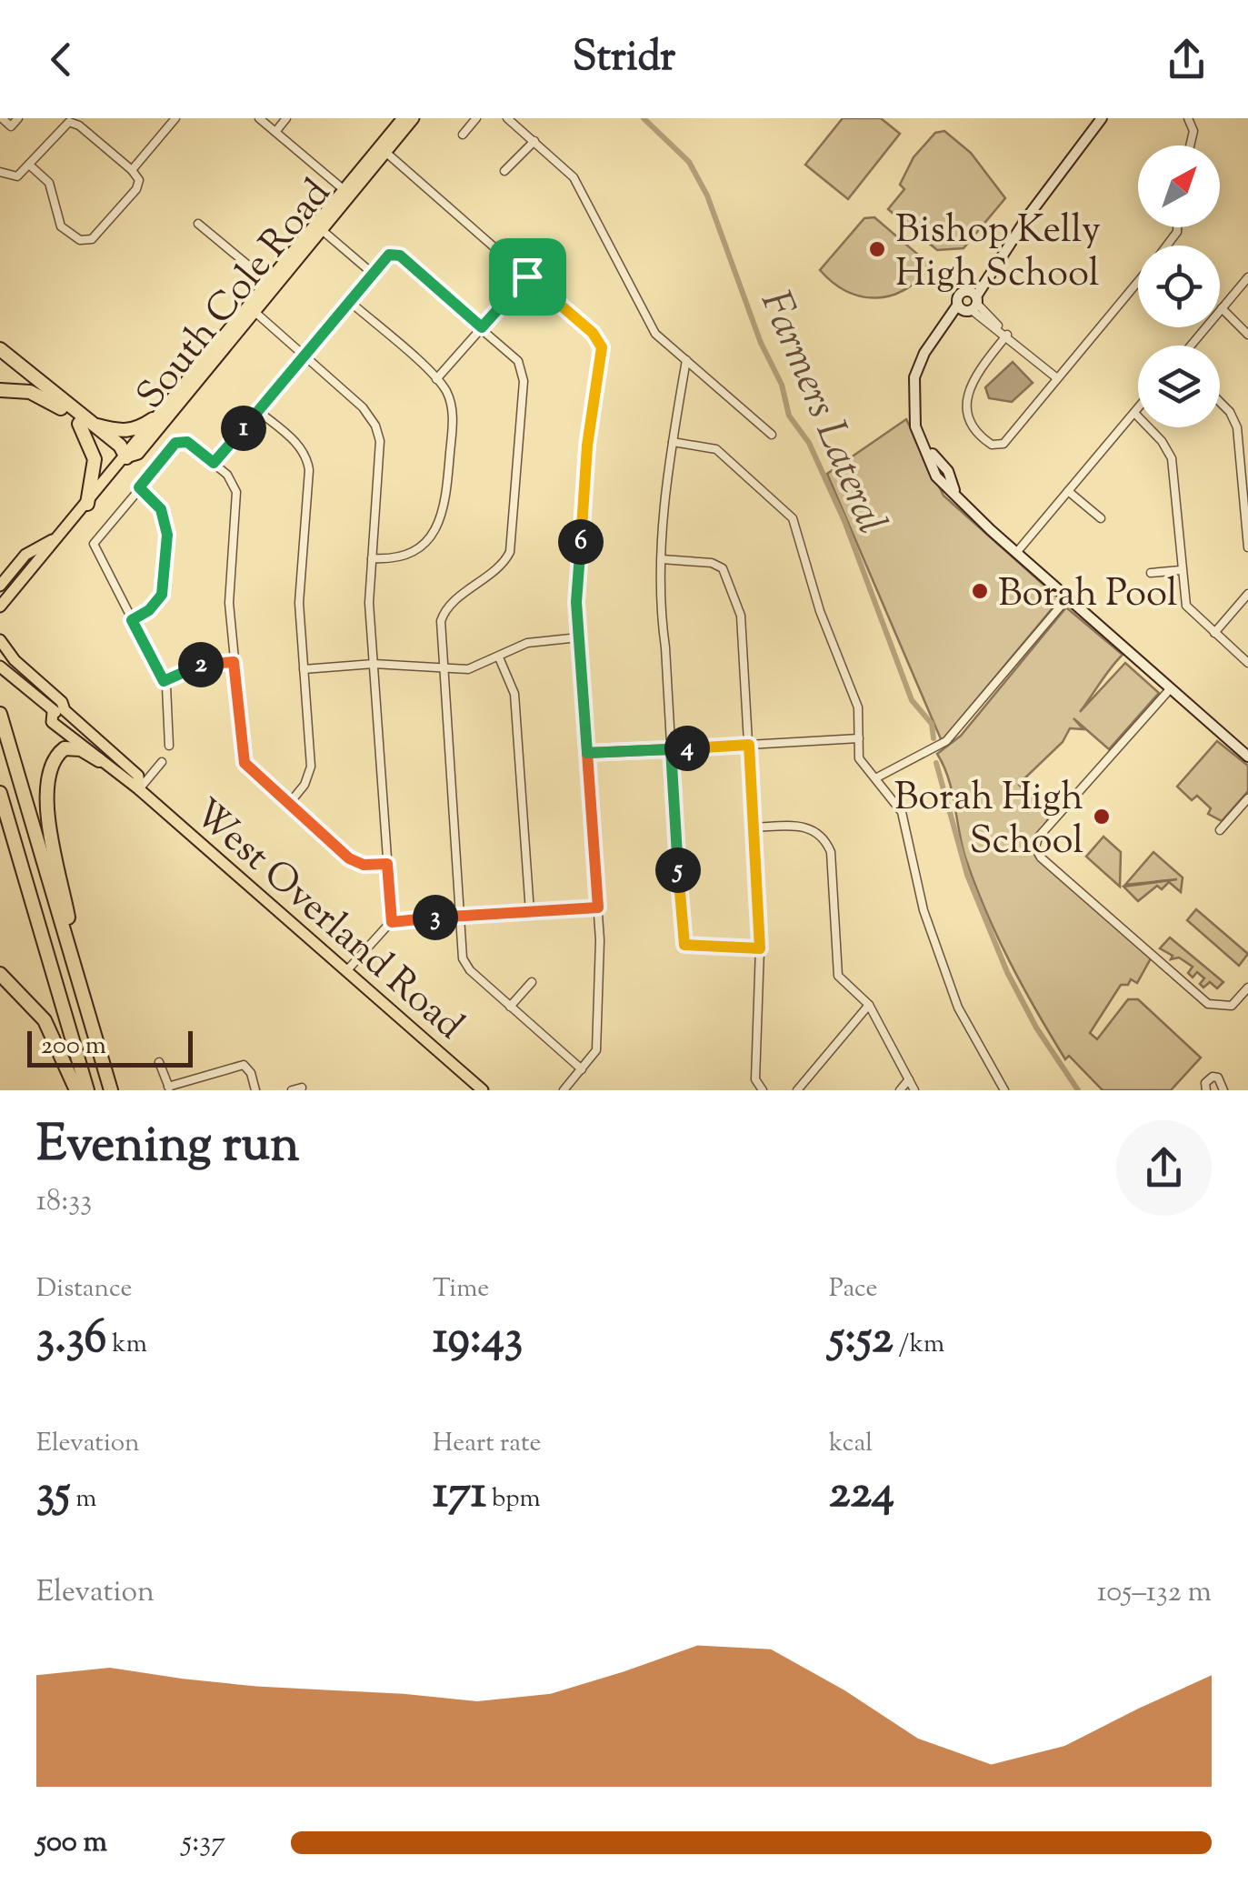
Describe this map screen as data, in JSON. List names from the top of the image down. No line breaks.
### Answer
{"streets":{"main road":["South Cole Road","West Overland Road"]},"water":["Farmers Lateral"],"places":["Bishop Kelly High School","Borah Pool","Borah High School"],"scale_bar":"200 m","north":"top right","page":{"header":"Stridr","pins":["1","6","2","4","5","3"],"scale":"200 m","heading":["Evening run","18:33"],"stats":[["Distance","3.36 km"],["Time","19:43"],["Pace","5:52 /km"],["Elevation","35 m"],["Heart rate","171 bpm"],["kcal","224"]],"chart":["Elevation","105–132 m"],"list":[{"name":"500 m","note":"5:37"}]}}
